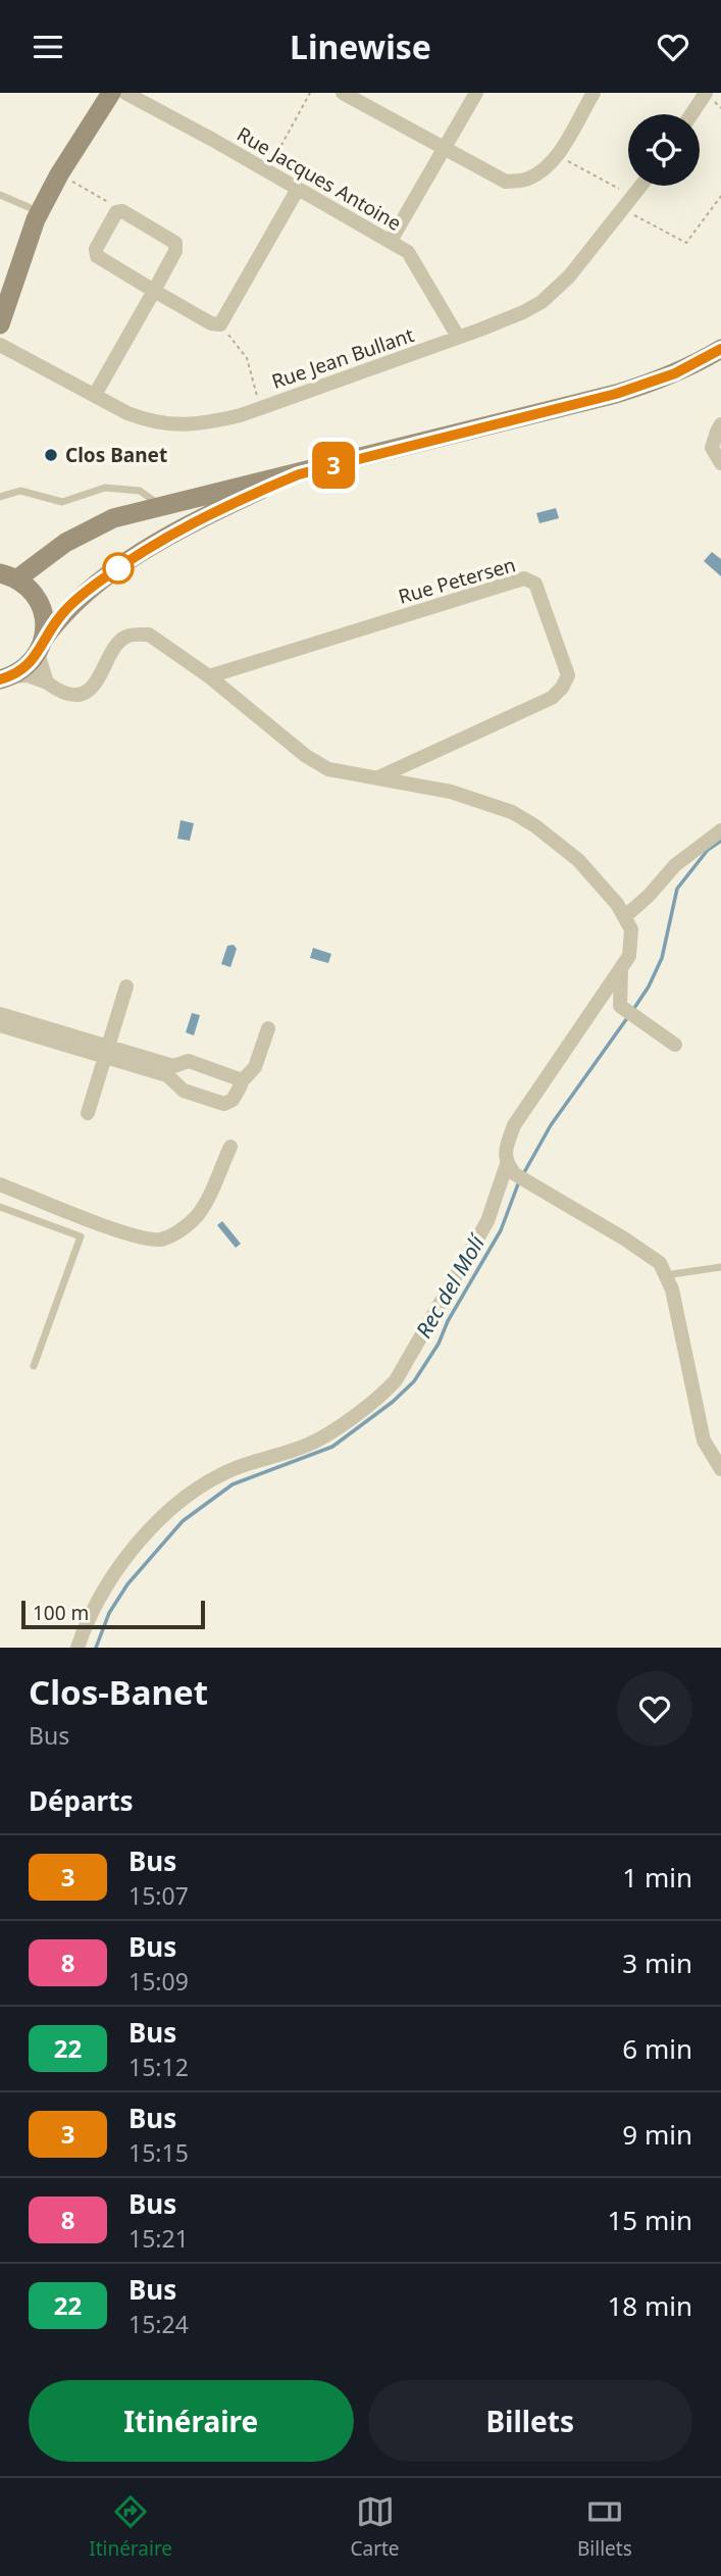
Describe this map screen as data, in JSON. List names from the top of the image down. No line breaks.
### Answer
{"streets":{"street":["Rue Jacques Antoine","Rue Jean Bullant","Rue Petersen"]},"crossings":[["Rue Jacques Antoine","Rue Jean Bullant"]],"water":["Rec del Molí"],"places":["Clos Banet"],"lines":["bus line 3"],"scale_bar":"100 m","page":{"header":"Linewise","on_map":"3","scale":"100 m","heading":[["Clos-Banet","Bus"],"Départs"],"list":[{"mark":"3","name":"Bus","note":"15:07","value":"1 min"},{"mark":"8","name":"Bus","note":"15:09","value":"3 min"},{"mark":"22","name":"Bus","note":"15:12","value":"6 min"},{"mark":"3","name":"Bus","note":"15:15","value":"9 min"},{"mark":"8","name":"Bus","note":"15:21","value":"15 min"},{"mark":"22","name":"Bus","note":"15:24","value":"18 min"}],"buttons":["Itinéraire","Billets"],"tabs":["Itinéraire","Carte","Billets"]}}
